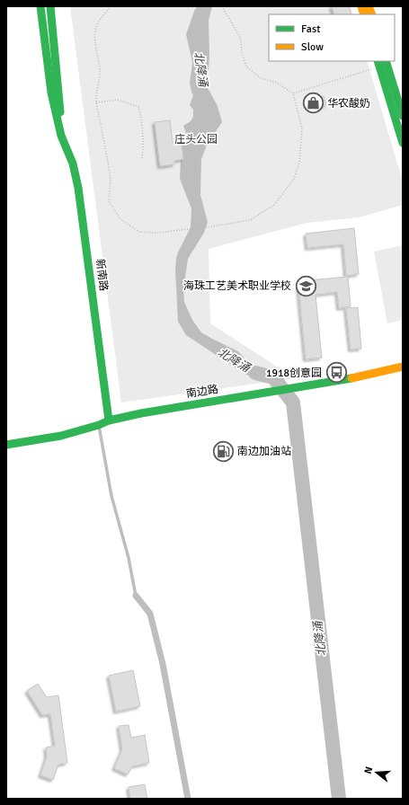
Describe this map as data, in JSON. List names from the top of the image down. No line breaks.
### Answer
{"streets":{"street":["新南路","南边路"]},"crossings":[["新南路","南边路"]],"water":["北降涌"],"parks":["庄头公园"],"places":{"shop":["华农酸奶"],"school or university":["海珠工艺美术职业学校"],"bus stop":["1918创意园"],"fuel station":["南边加油站"]},"legend":["Fast","Slow"],"north":"left"}
